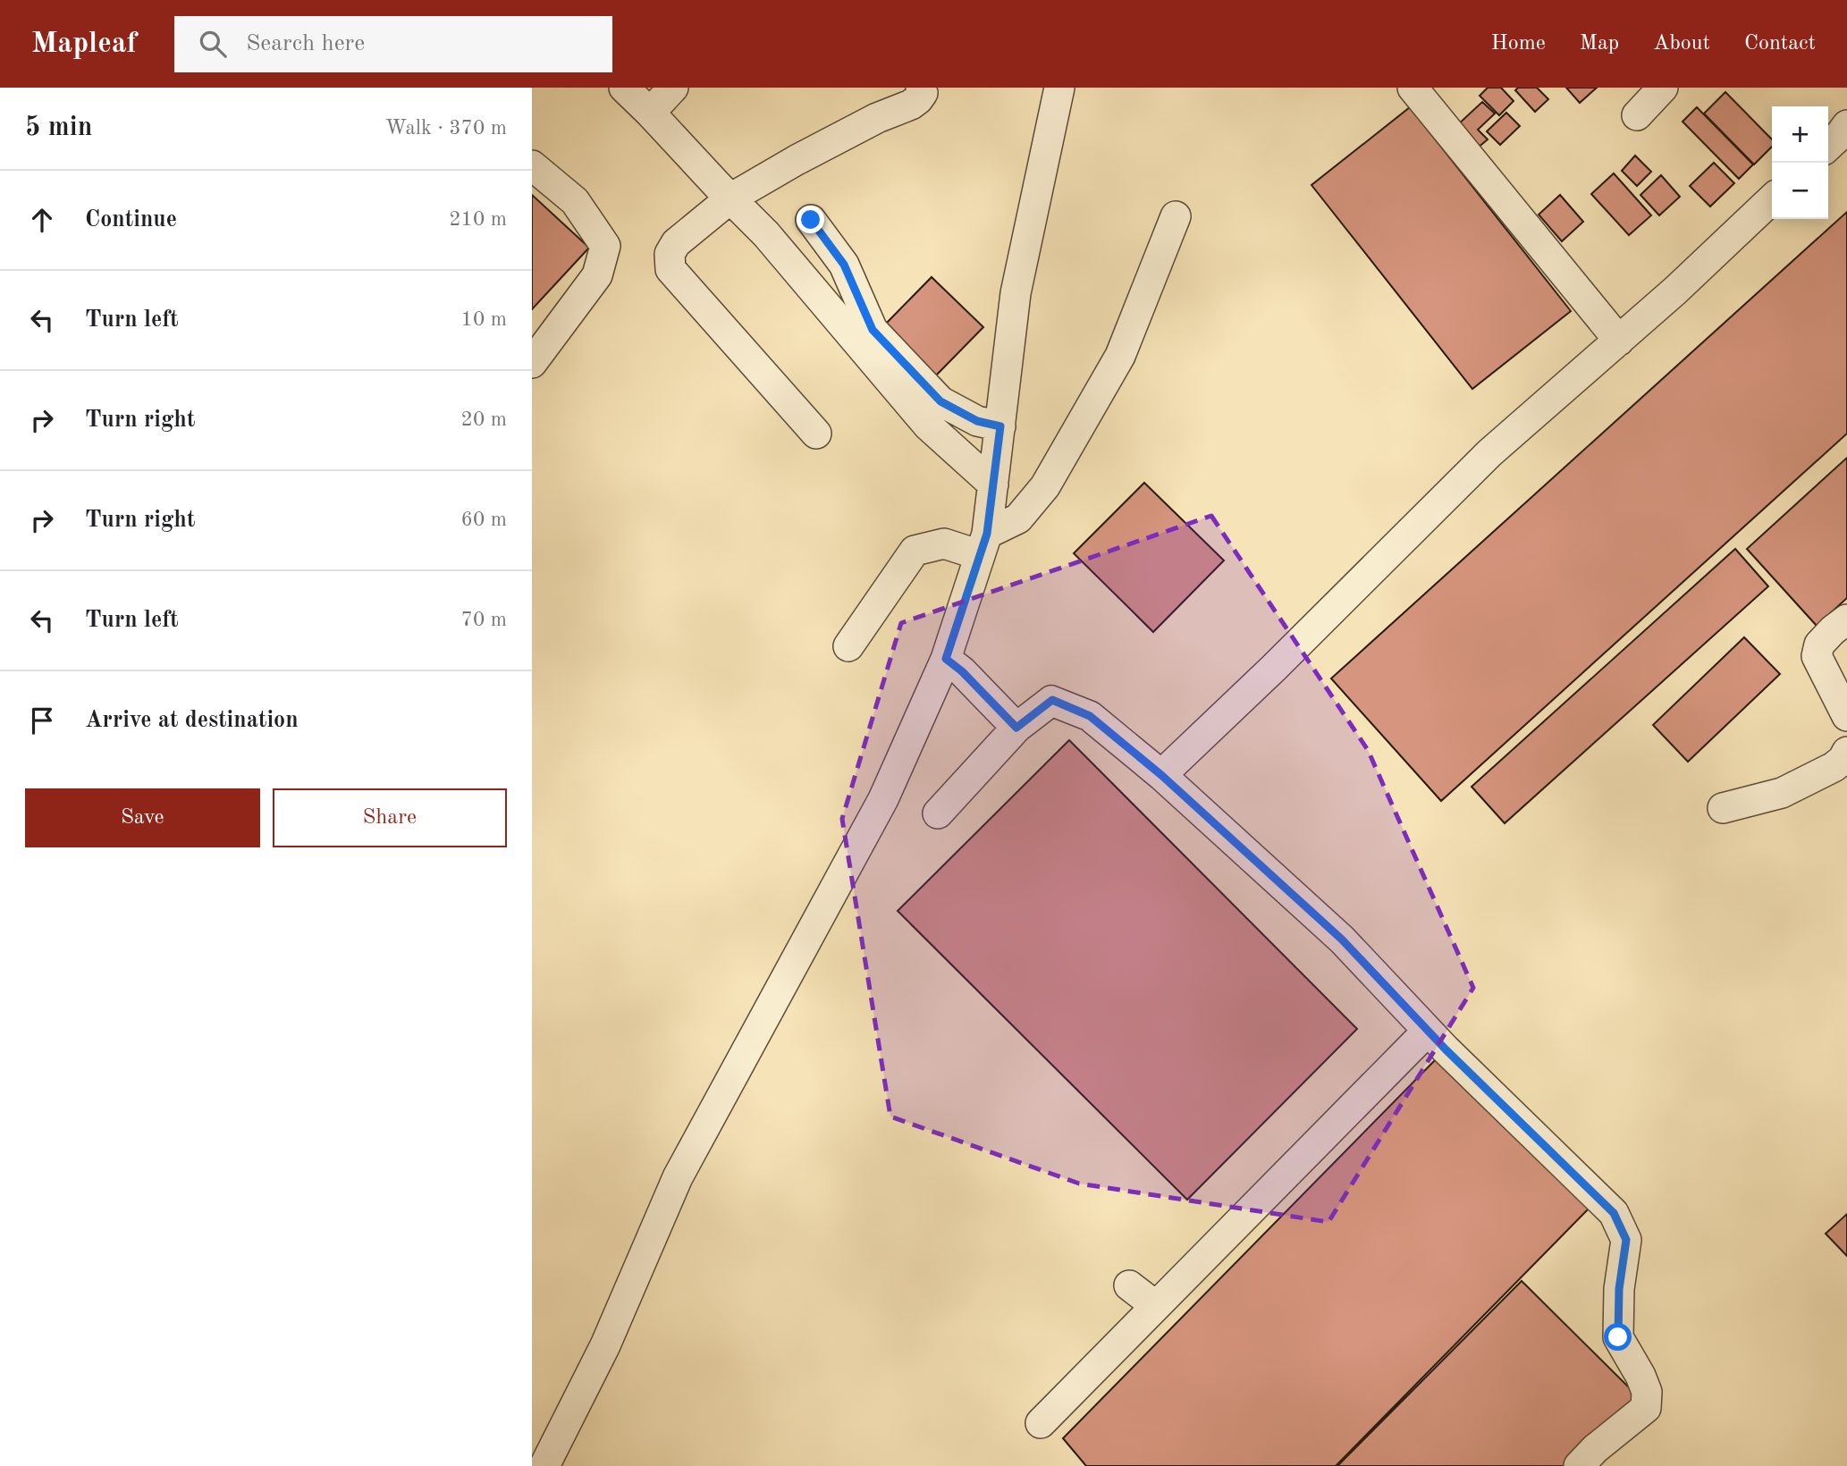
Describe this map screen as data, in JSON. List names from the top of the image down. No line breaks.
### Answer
{"page":{"header":"Mapleaf","search":"Search here","nav":["Home","Map","About","Contact"],"heading":["5 min","Walk · 370 m"],"map_buttons":["+","−"],"list":[["Continue","210 m"],["Turn left","10 m"],["Turn right","20 m"],["Turn right","60 m"],["Turn left","70 m"],"Arrive at destination"],"buttons":["Save","Share"]}}
